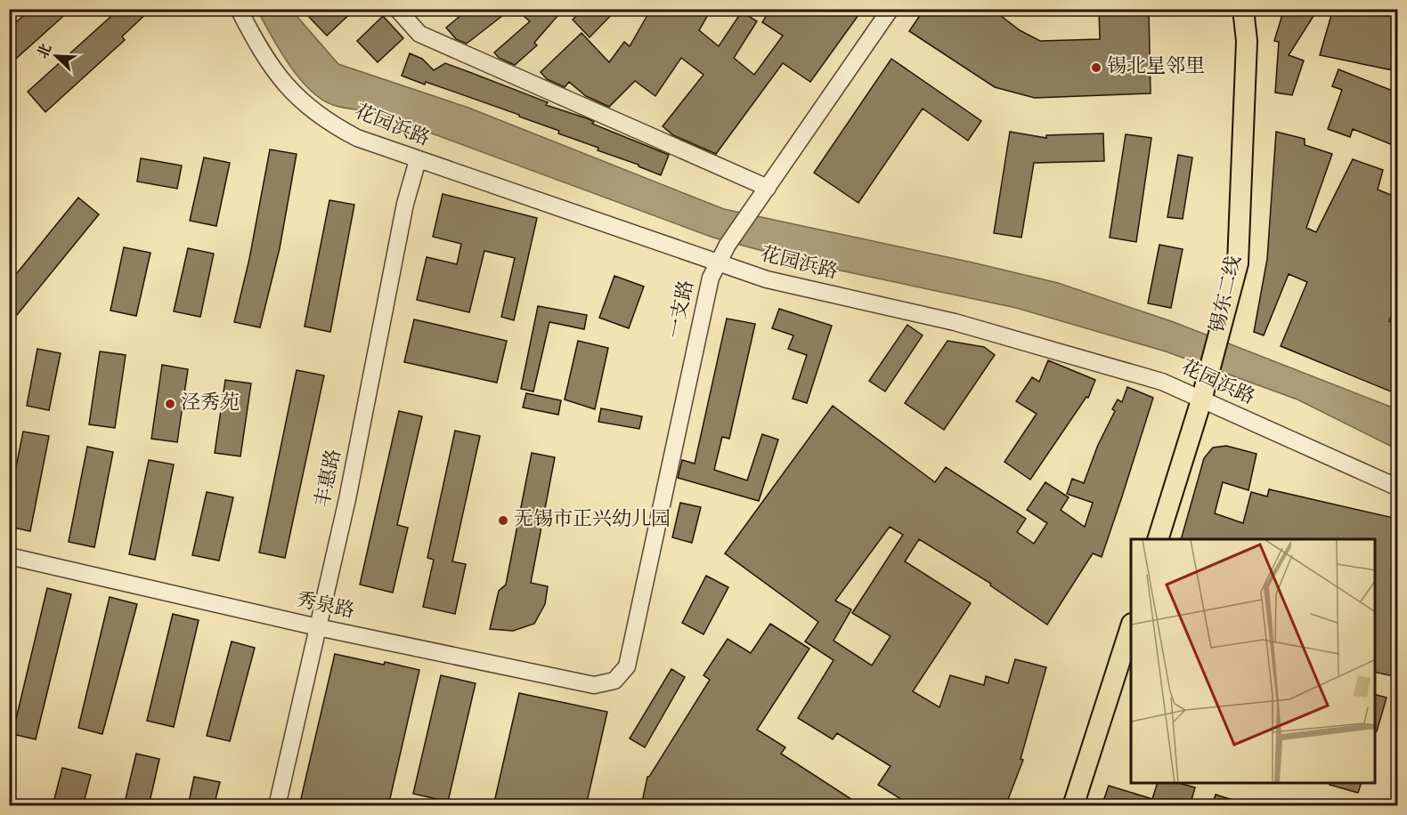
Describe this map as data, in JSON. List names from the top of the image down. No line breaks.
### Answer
{"streets":{"main road":["锡东二线"],"street":["花园浜路","一支路","丰惠路","秀泉路"]},"crossings":[["花园浜路","锡东二线"],["花园浜路","一支路"],["花园浜路","丰惠路"],["一支路","秀泉路"],["丰惠路","秀泉路"]],"places":["锡北星邻里","泾秀苑","无锡市正兴幼儿园"],"north":"top left"}
